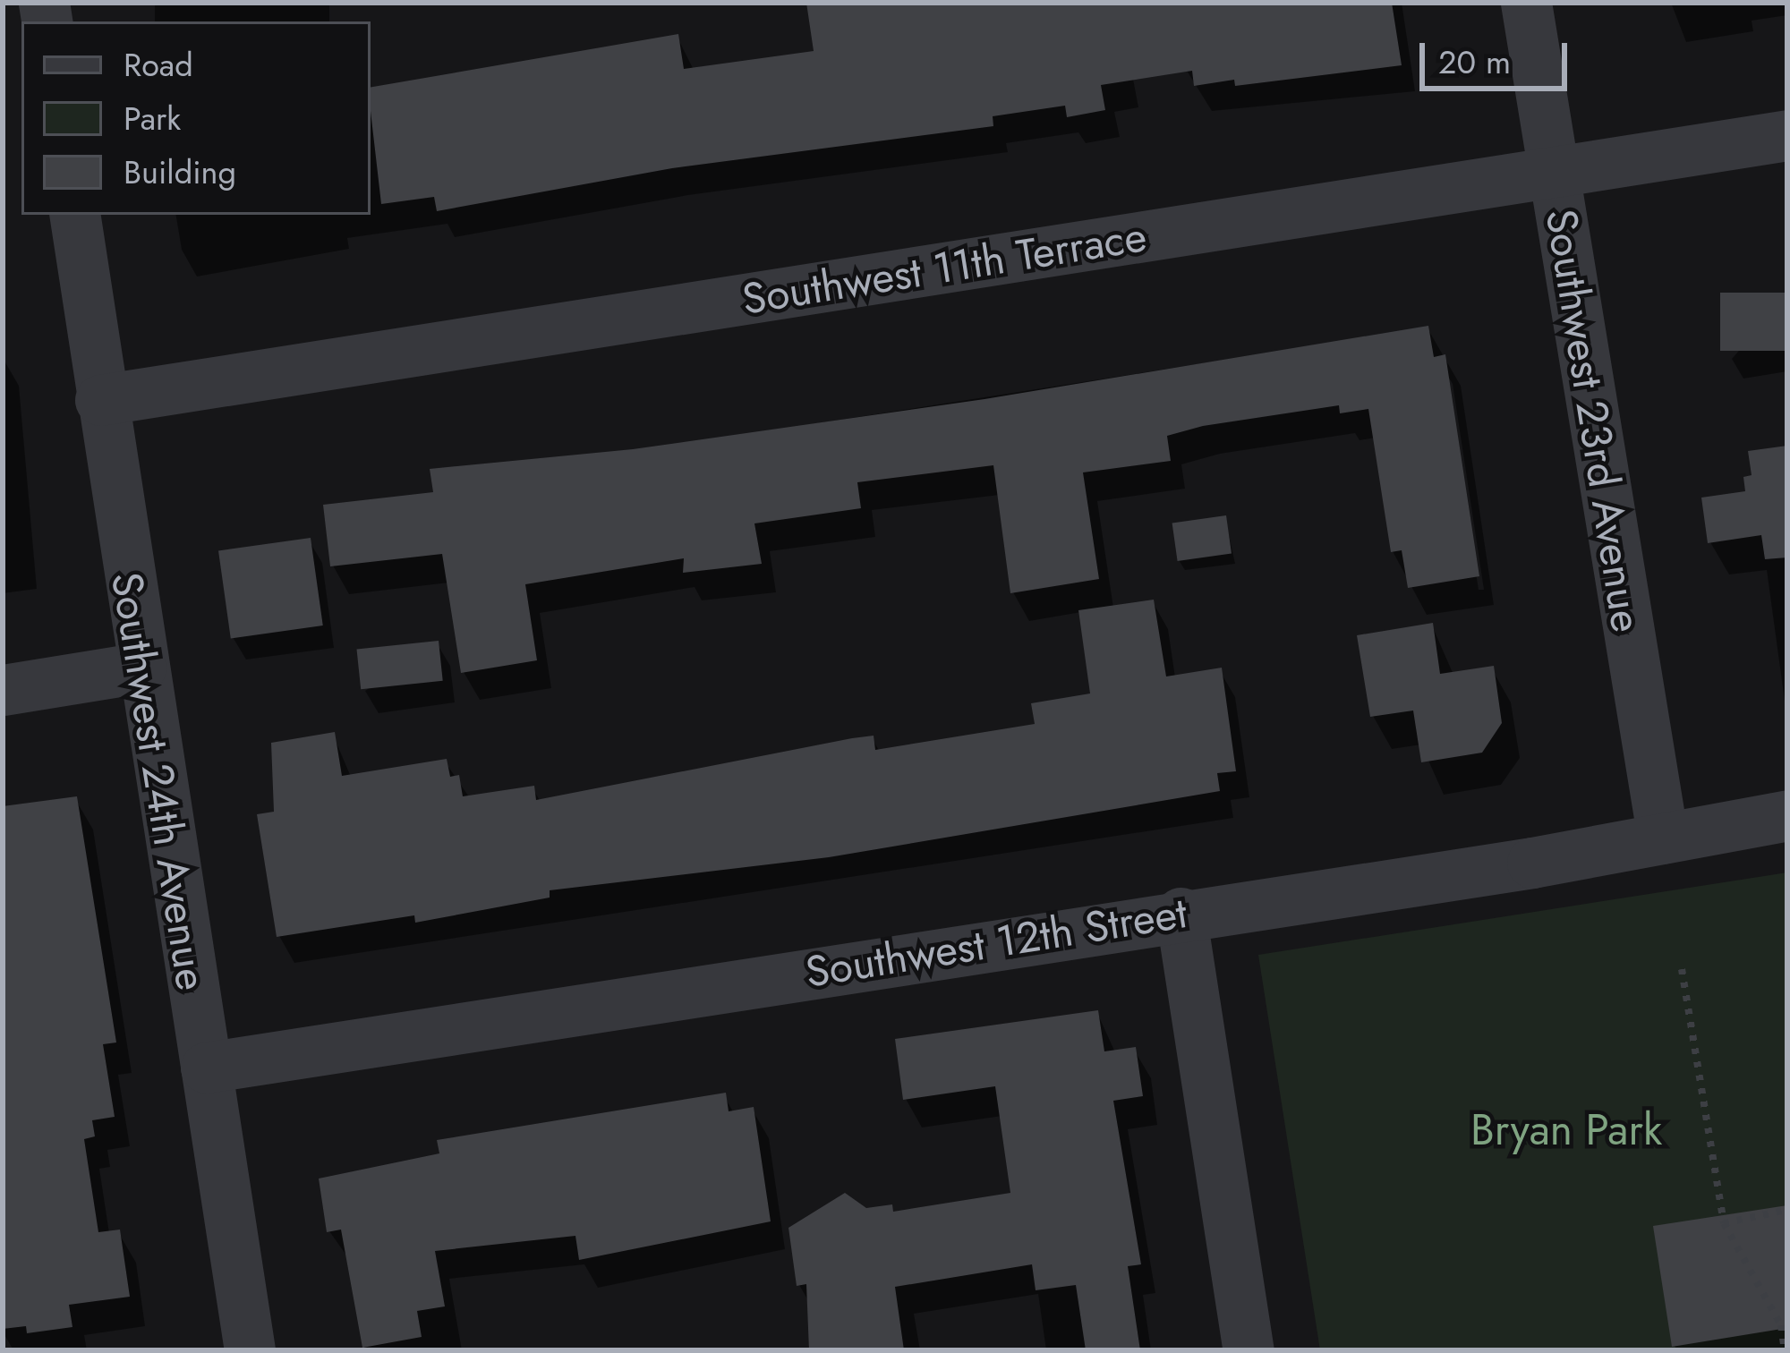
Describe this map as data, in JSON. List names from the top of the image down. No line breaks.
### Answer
{"streets":{"street":["Southwest 11th Terrace","Southwest 23rd Avenue","Southwest 24th Avenue","Southwest 12th Street"]},"crossings":[["Southwest 11th Terrace","Southwest 23rd Avenue"],["Southwest 11th Terrace","Southwest 24th Avenue"],["Southwest 23rd Avenue","Southwest 12th Street"],["Southwest 24th Avenue","Southwest 12th Street"]],"parks":["Bryan Park"],"legend":["Road","Park","Building"],"scale_bar":"20 m"}
